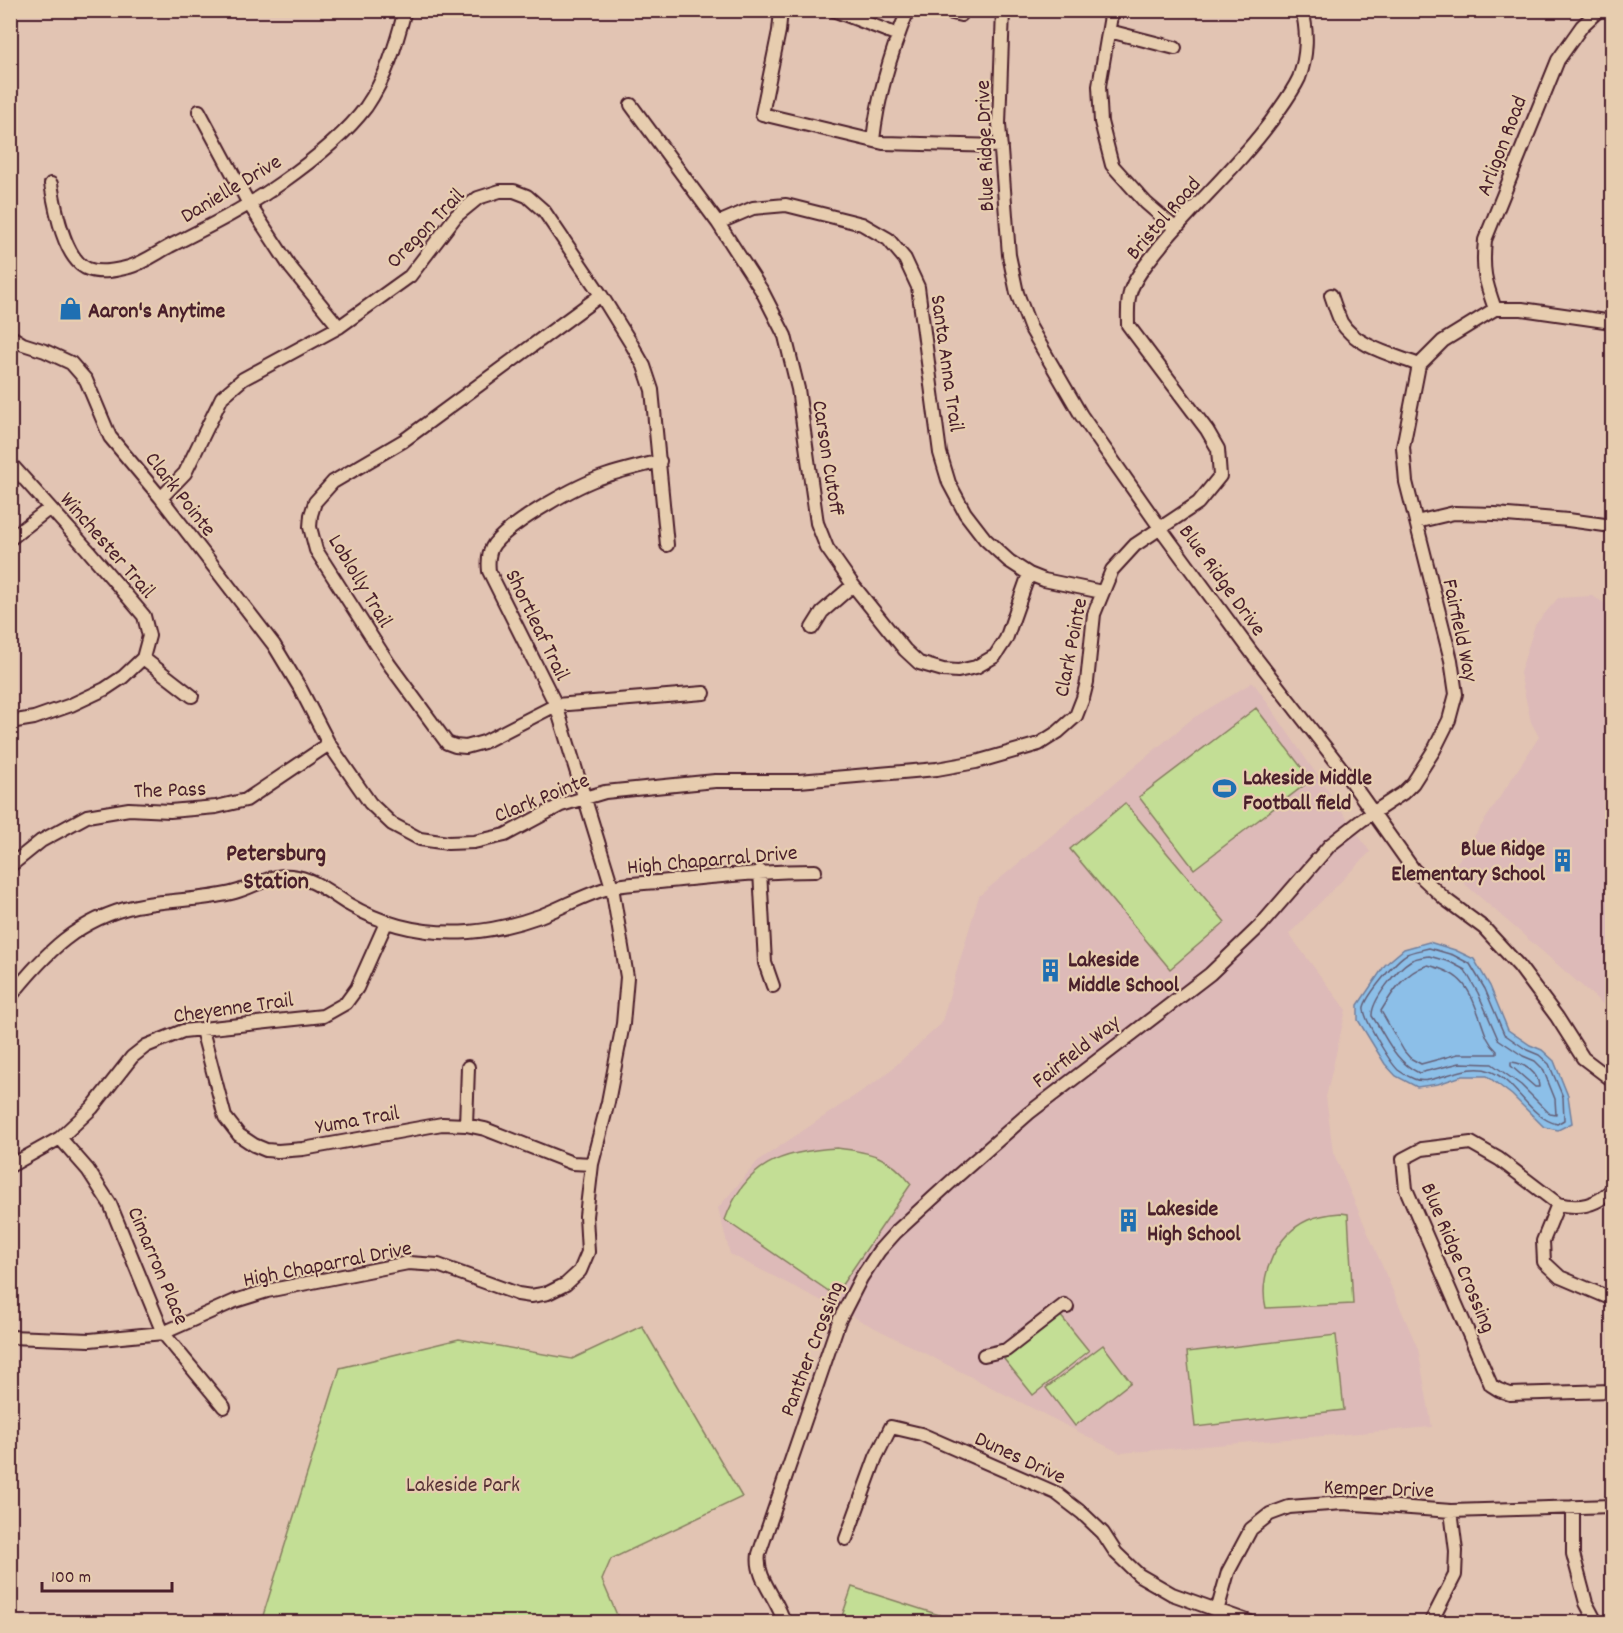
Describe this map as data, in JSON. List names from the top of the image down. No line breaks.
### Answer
{"streets":{"street":["Arligon Road","Blue Ridge Drive","Danielle Drive","Bristol Road","Oregon Trail","Santa Anna Trail","Carson Cutoff","Clark Pointe","Winchester Trail","Loblolly Trail","Shortleaf Trail","Fairfield Way","The Pass","High Chaparral Drive","Cheyenne Trail","Yuma Trail","Blue Ridge Crossing","Cimarron Place","Panther Crossing","Dunes Drive","Kemper Drive"]},"crossings":[["Blue Ridge Drive","Bristol Road"],["Blue Ridge Drive","Clark Pointe"],["Blue Ridge Drive","Fairfield Way"],["Bristol Road","Clark Pointe"],["Oregon Trail","Clark Pointe"],["Oregon Trail","Loblolly Trail"],["Oregon Trail","Shortleaf Trail"],["Santa Anna Trail","Carson Cutoff"],["Santa Anna Trail","Clark Pointe"],["Clark Pointe","Shortleaf Trail"],["Clark Pointe","The Pass"],["Clark Pointe","High Chaparral Drive"],["Loblolly Trail","Shortleaf Trail"],["Shortleaf Trail","High Chaparral Drive"],["Fairfield Way","Panther Crossing"],["High Chaparral Drive","Cheyenne Trail"],["High Chaparral Drive","Yuma Trail"],["High Chaparral Drive","Cimarron Place"],["Cheyenne Trail","Yuma Trail"],["Cheyenne Trail","Cimarron Place"],["Dunes Drive","Kemper Drive"]],"districts":["Petersburg Station"],"parks":["Lakeside Park"],"places":{"shop":["Aaron's Anytime"],"sports":["Lakeside Middle Football field"],"building":["Blue Ridge Elementary School","Lakeside Middle School","Lakeside High School"]},"scale_bar":"100 m"}
